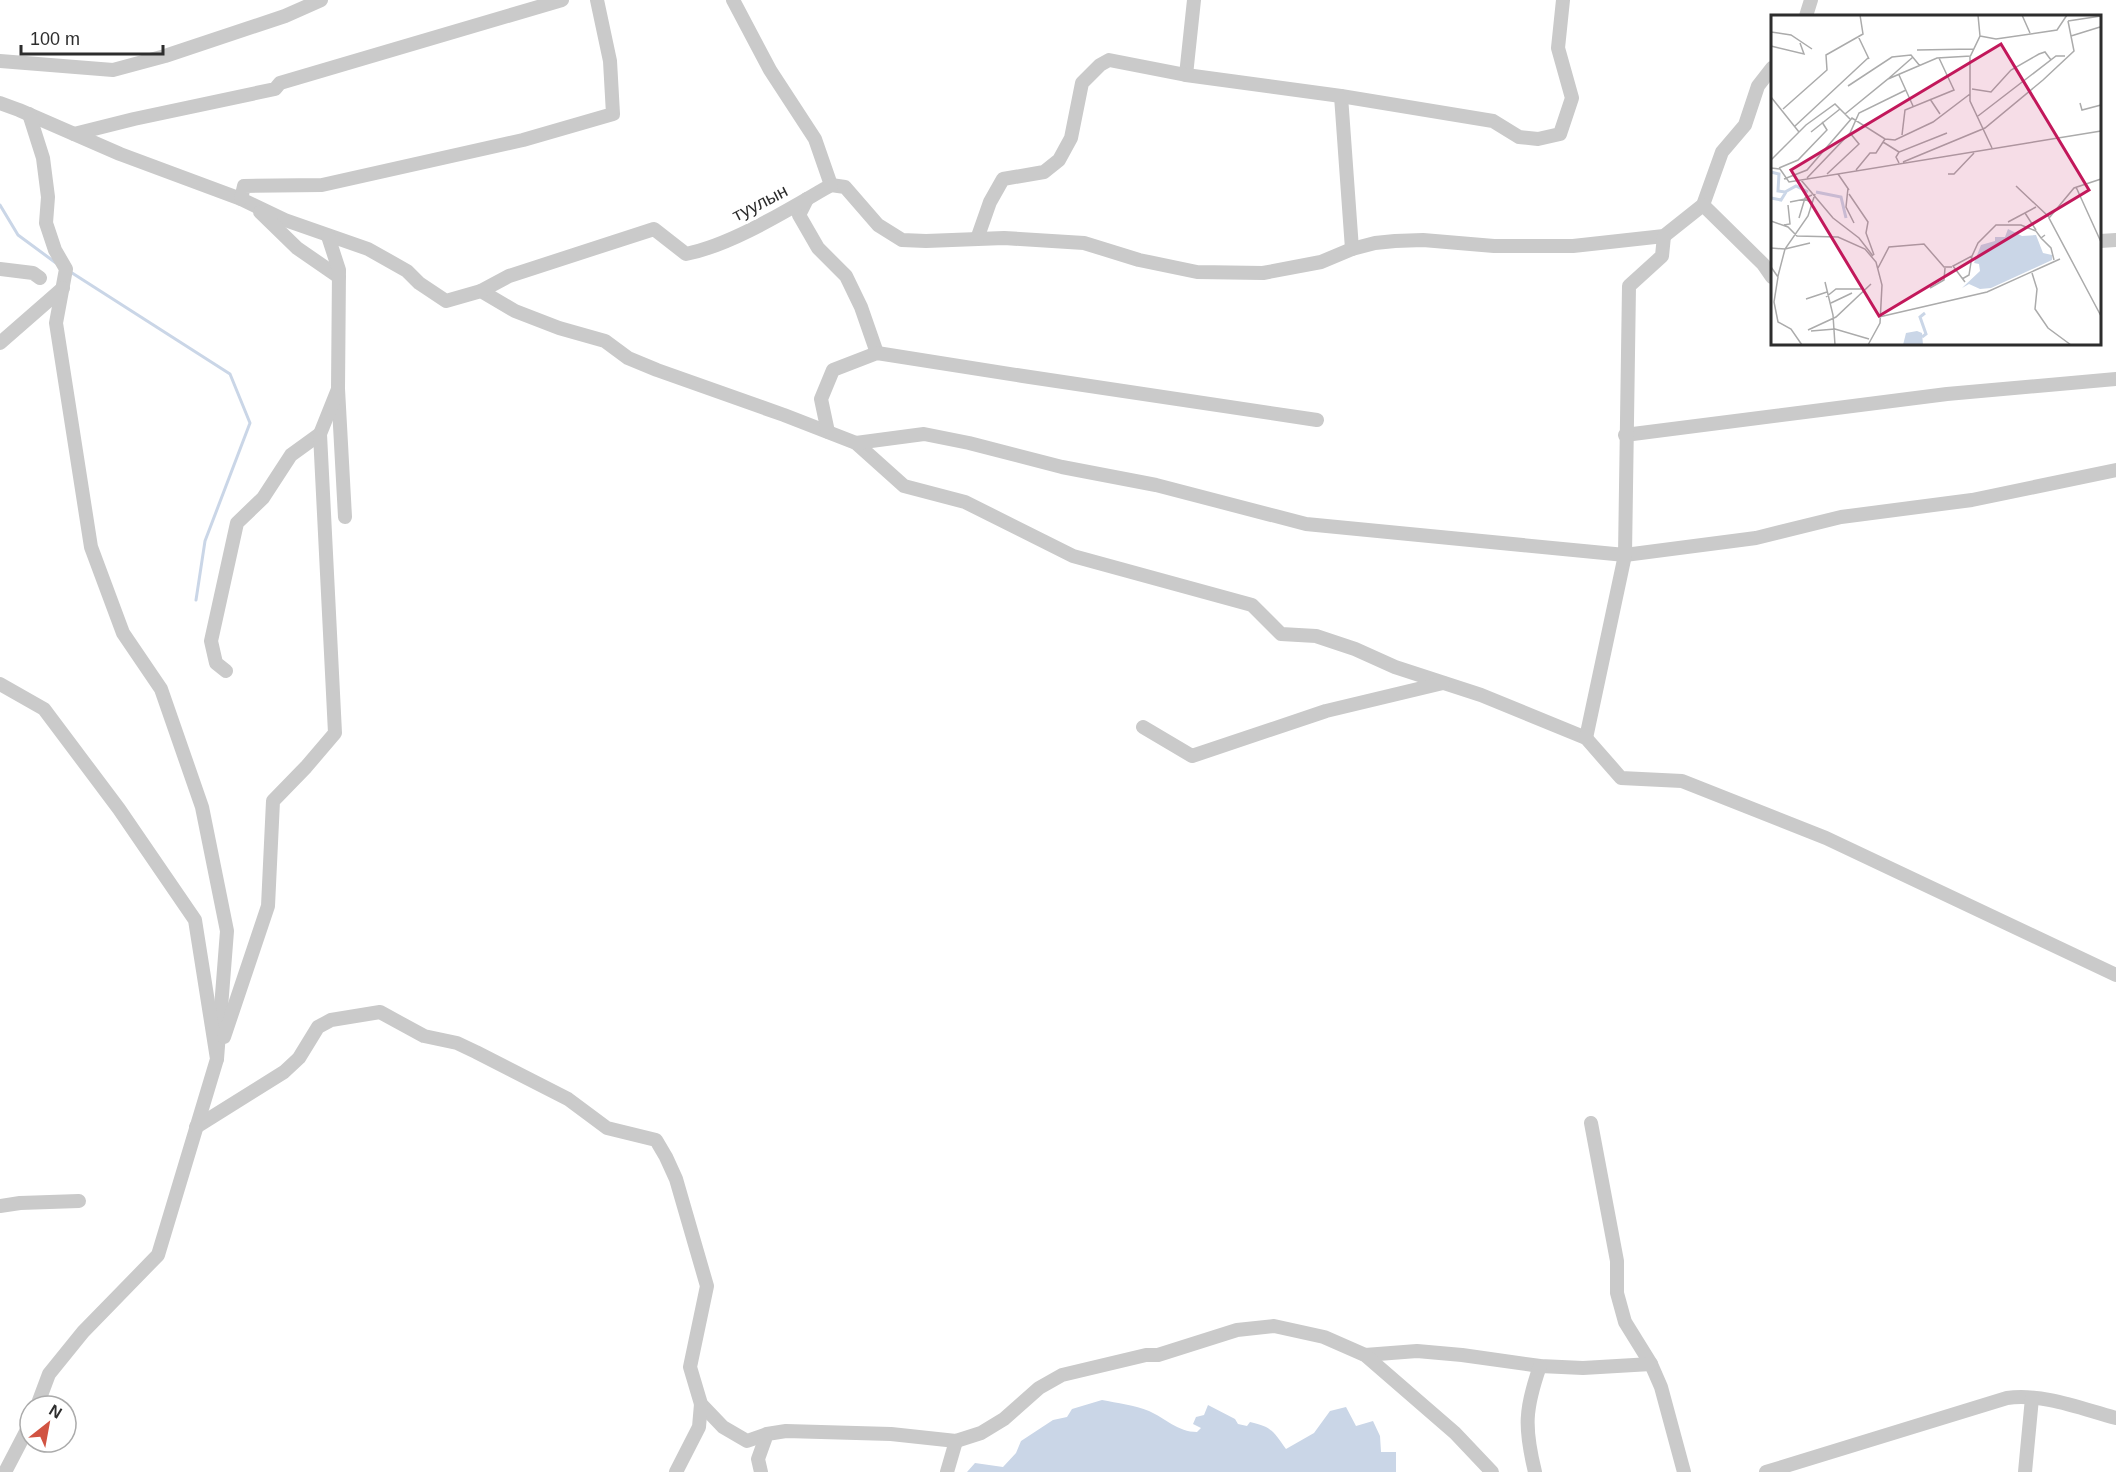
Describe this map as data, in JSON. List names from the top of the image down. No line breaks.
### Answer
{"streets":{"street":["туулын"]},"scale_bar":"100 m","north":"top right"}
